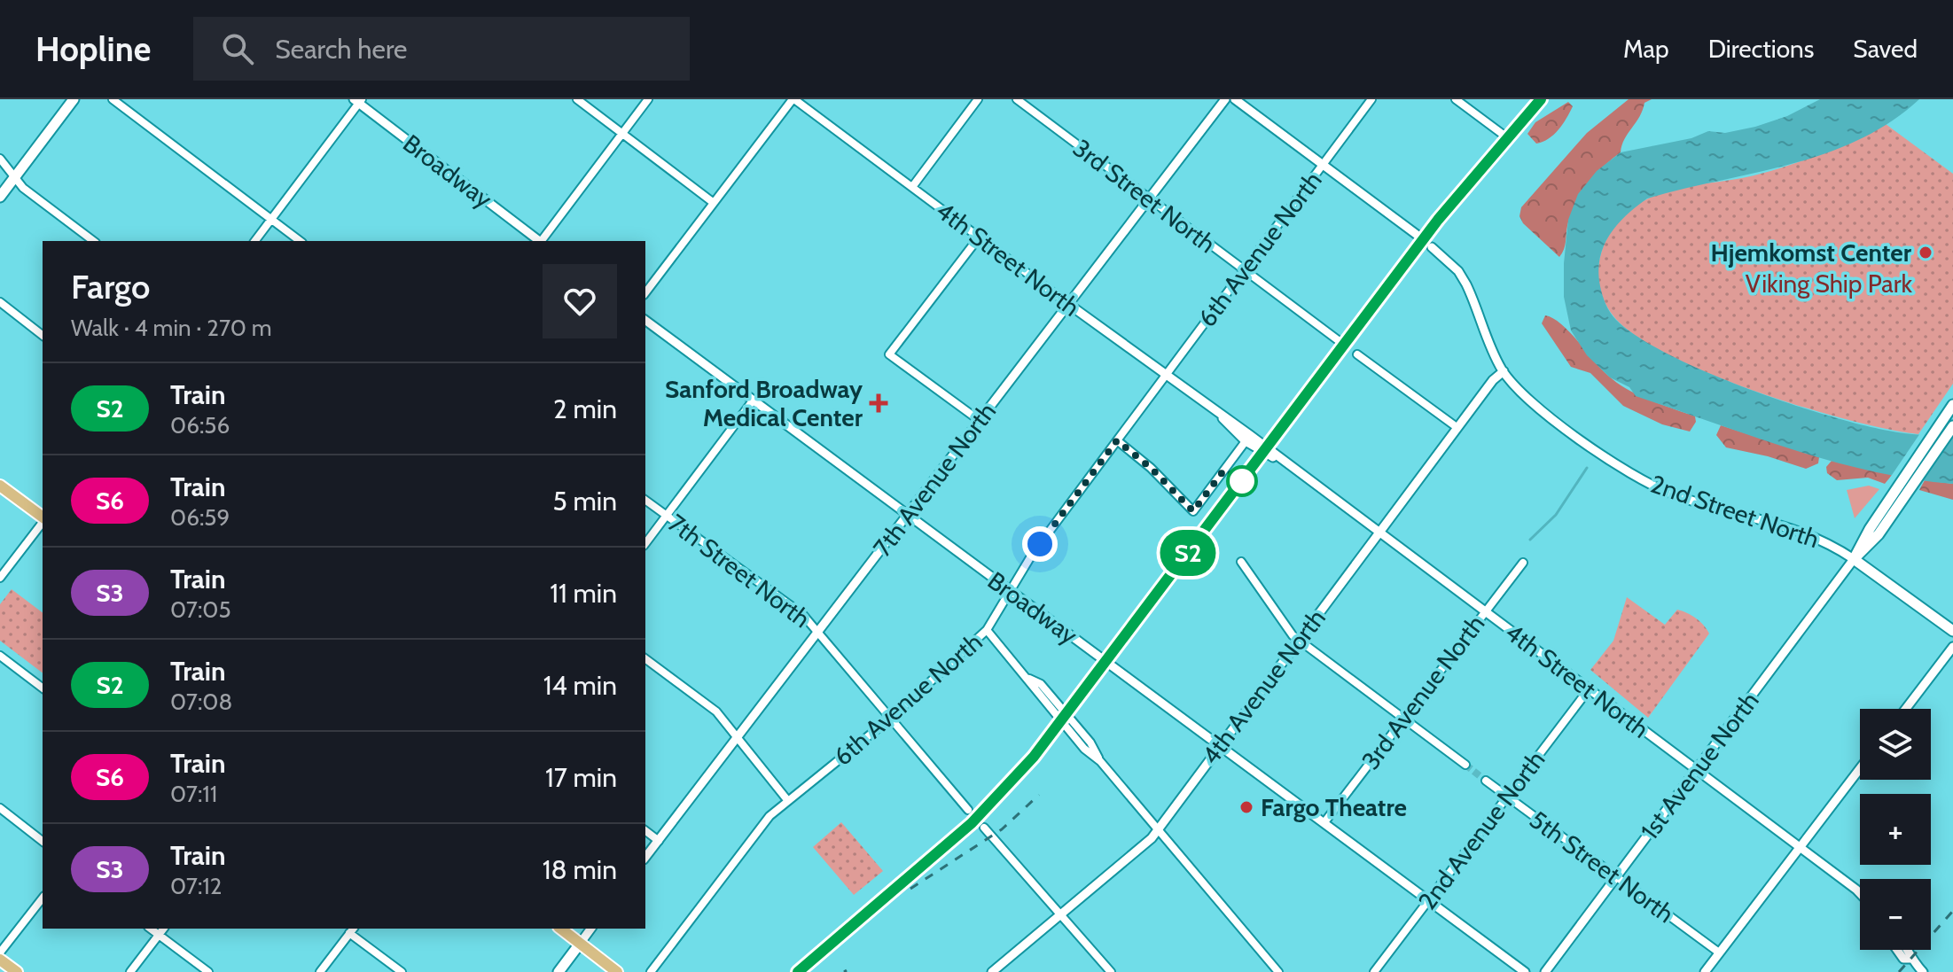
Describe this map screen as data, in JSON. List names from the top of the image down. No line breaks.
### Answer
{"streets":{"main road":["2nd Street North","1st Avenue North"],"street":["Broadway","3rd Street North","6th Avenue North","4th Street North","7th Avenue North","7th Street North","4th Avenue North","3rd Avenue North","2nd Avenue North","5th Street North"]},"crossings":[["Broadway","6th Avenue North"],["Broadway","7th Avenue North"],["Broadway","4th Avenue North"],["Broadway","3rd Avenue North"],["Broadway","2nd Avenue North"],["3rd Street North","6th Avenue North"],["3rd Street North","7th Avenue North"],["6th Avenue North","4th Street North"],["6th Avenue North","7th Street North"],["4th Street North","7th Avenue North"],["4th Street North","4th Avenue North"],["4th Street North","3rd Avenue North"],["4th Street North","1st Avenue North"],["4th Street North","2nd Avenue North"],["7th Avenue North","7th Street North"],["2nd Street North","4th Avenue North"],["2nd Street North","1st Avenue North"],["1st Avenue North","5th Street North"],["2nd Avenue North","5th Street North"]],"parks":["Viking Ship Park"],"places":{"other":["Hjemkomst Center","Fargo Theatre"],"health":["Sanford Broadway Medical Center"]},"page":{"header":"Hopline","search":"Search here","nav":["Map","Directions","Saved"],"on_map":"S2","heading":["Fargo","Walk · 4 min · 270 m"],"list":[{"mark":"S2","name":"Train","note":"06:56","value":"2 min"},{"mark":"S6","name":"Train","note":"06:59","value":"5 min"},{"mark":"S3","name":"Train","note":"07:05","value":"11 min"},{"mark":"S2","name":"Train","note":"07:08","value":"14 min"},{"mark":"S6","name":"Train","note":"07:11","value":"17 min"},{"mark":"S3","name":"Train","note":"07:12","value":"18 min"}],"map_buttons":["+","−"]}}
